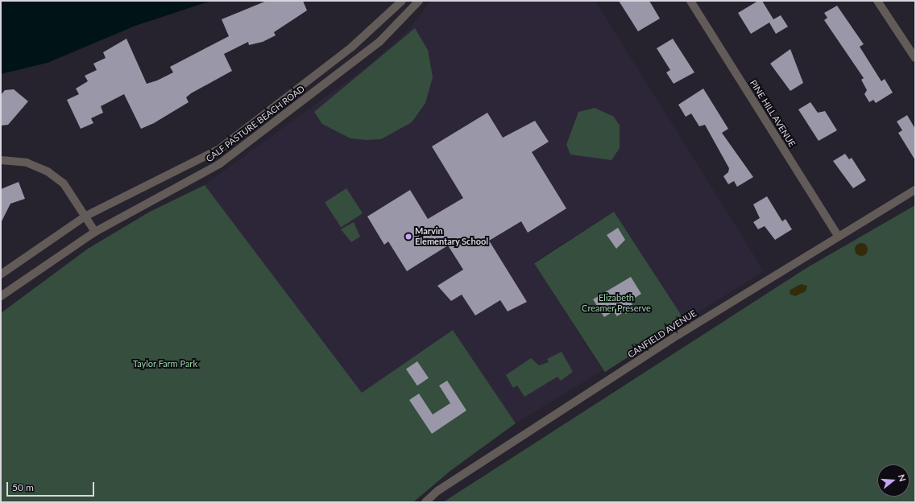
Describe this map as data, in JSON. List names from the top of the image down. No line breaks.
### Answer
{"streets":{"street":["PINE HILL AVENUE","CALF PASTURE BEACH ROAD","CANFIELD AVENUE"]},"crossings":[["PINE HILL AVENUE","CANFIELD AVENUE"]],"parks":["Elizabeth Creamer Preserve","Taylor Farm Park"],"places":["Marvin Elementary School"],"scale_bar":"50 m","north":"right"}
